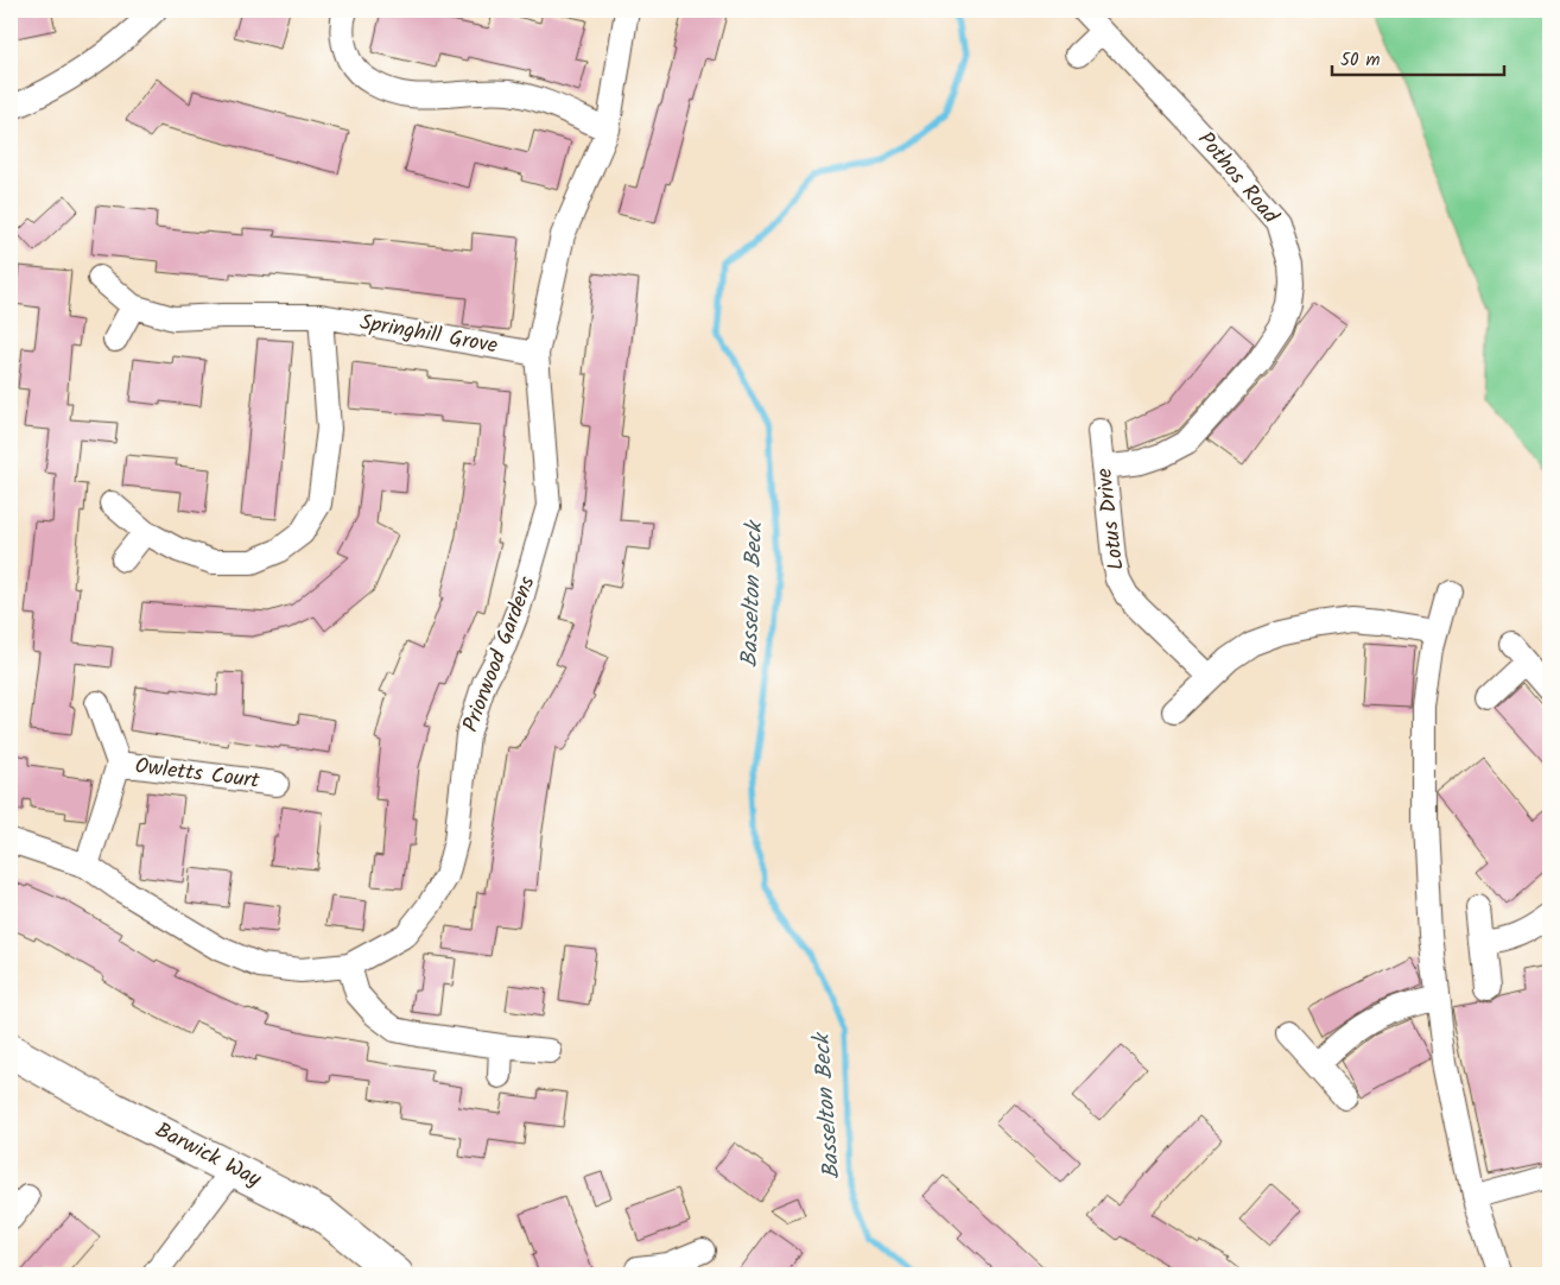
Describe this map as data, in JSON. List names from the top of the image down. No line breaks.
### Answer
{"streets":{"street":["Pothos Road","Springhill Grove","Lotus Drive","Priorwood Gardens","Owletts Court","Barwick Way"]},"crossings":[["Pothos Road","Lotus Drive"],["Springhill Grove","Priorwood Gardens"],["Priorwood Gardens","Owletts Court"]],"water":["Basselton Beck"],"scale_bar":"50 m"}
